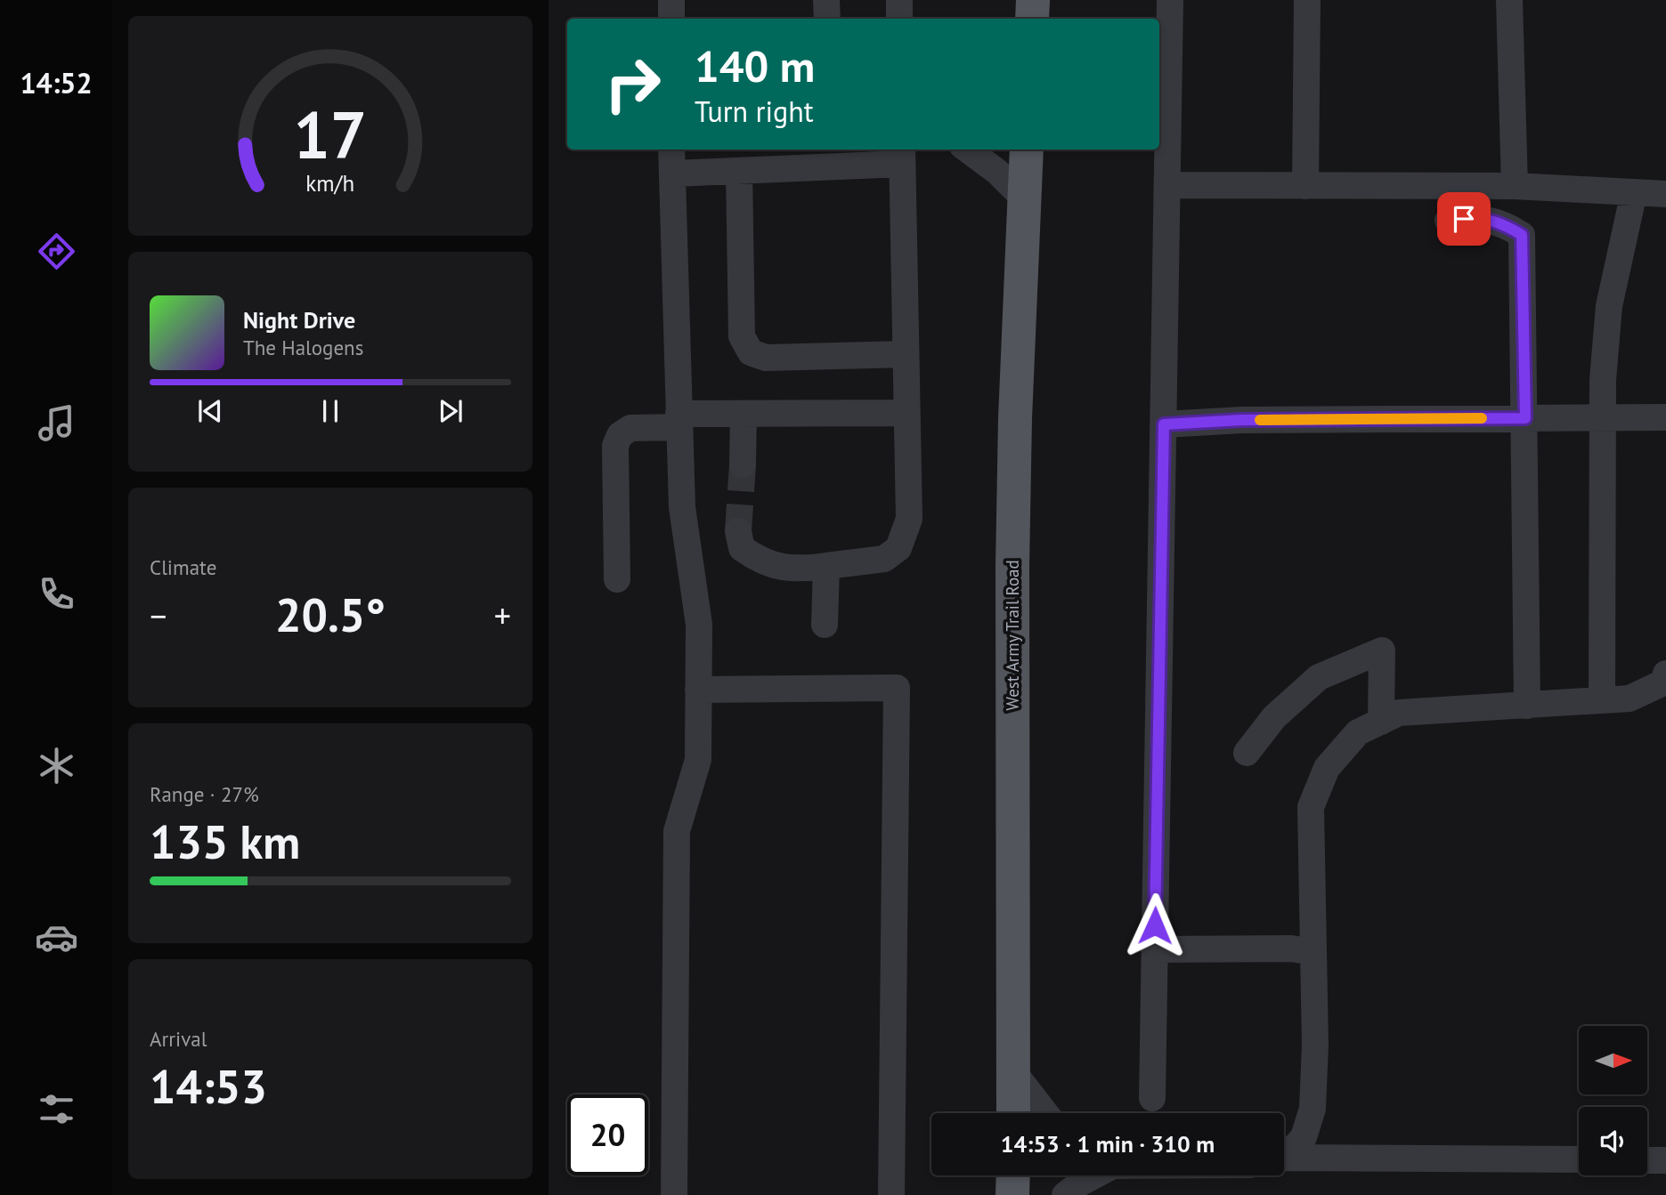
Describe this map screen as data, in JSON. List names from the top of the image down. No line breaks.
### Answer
{"streets":{"main road":["West Army Trail Road"]},"north":"right","page":{"tabs":"14:52","turn":["140 m","Turn right"],"song":["Night Drive","The Halogens"],"tile":["Climate",["Range · 27%","135 km"],["Arrival","14:53"]],"heat":["−","20.5°","+"],"limit":"20","trip":"14:53 · 1 min · 310 m","gauge":["17","km/h"]}}
